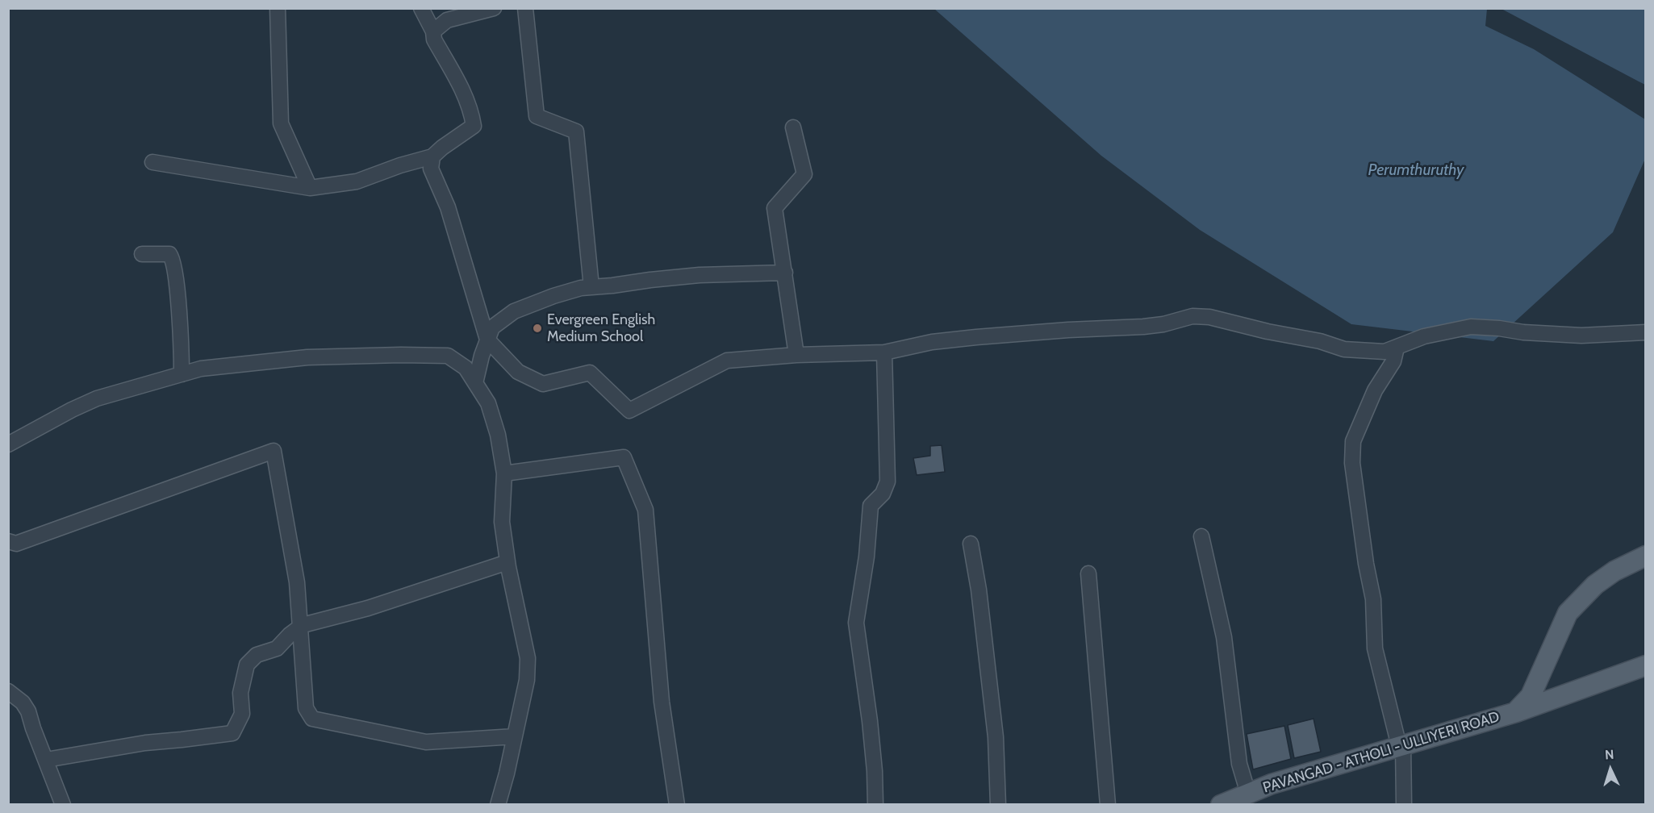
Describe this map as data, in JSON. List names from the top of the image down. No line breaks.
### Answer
{"streets":{"main road":["PAVANGAD - ATHOLI - ULLIYERI ROAD"]},"water":["Perumthuruthy"],"places":["Evergreen English Medium School"],"north":"top"}
